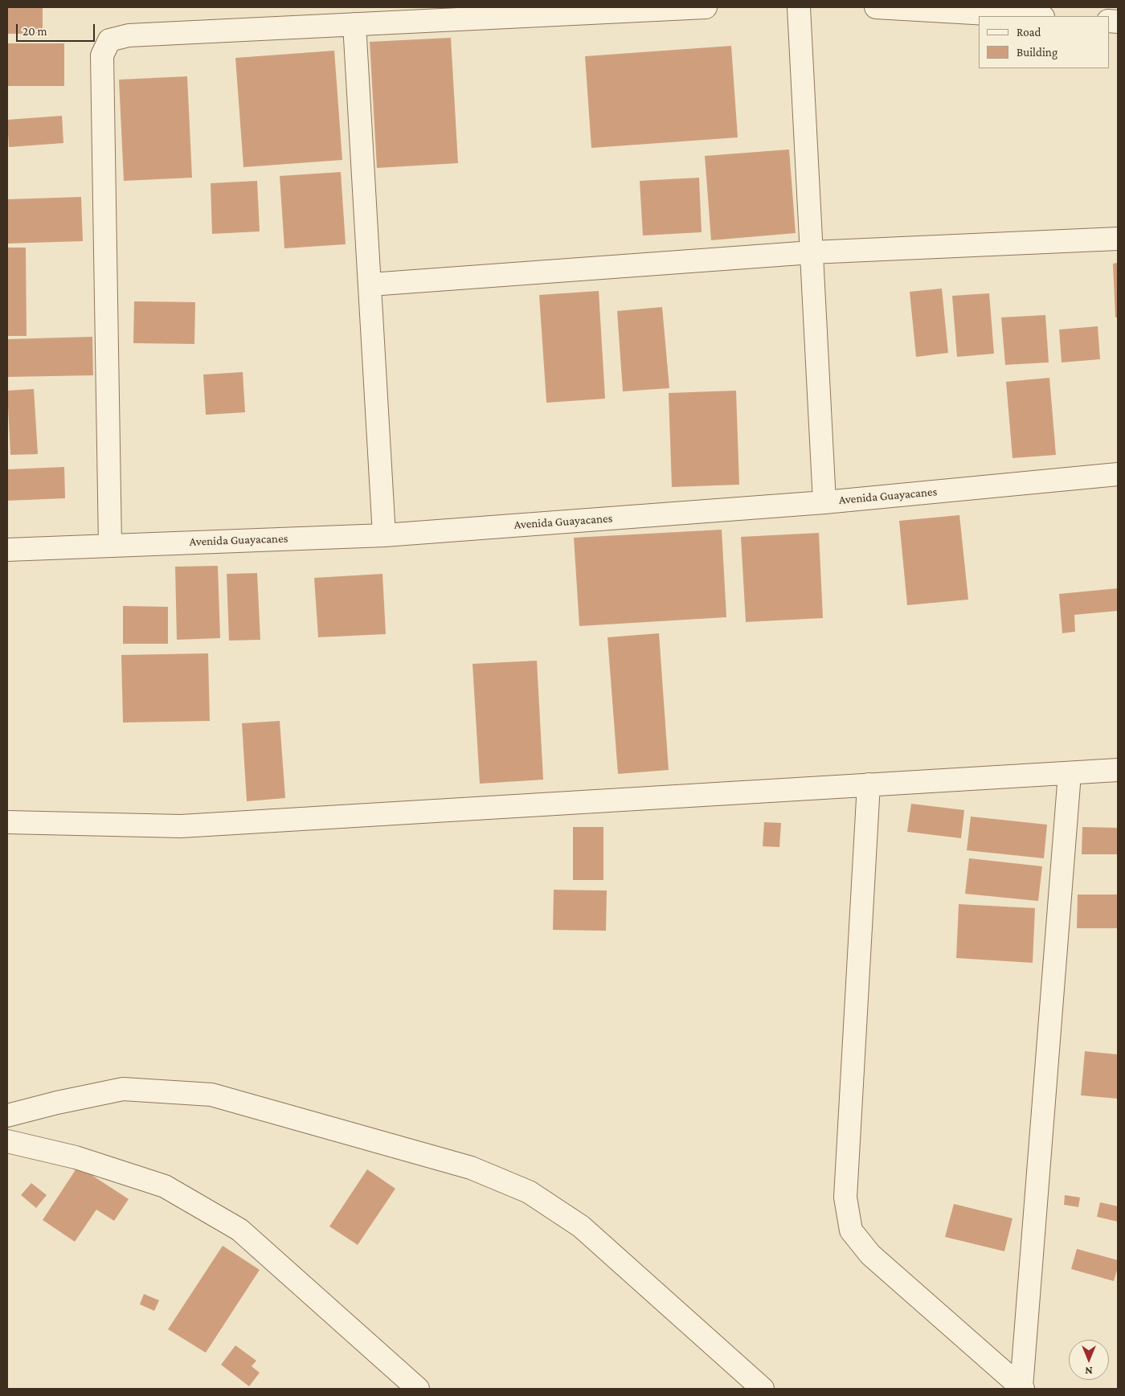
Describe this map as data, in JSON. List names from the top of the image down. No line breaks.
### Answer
{"streets":{"street":["Avenida Guayacanes"]},"legend":["Road","Building"],"scale_bar":"20 m","north":"bottom"}
